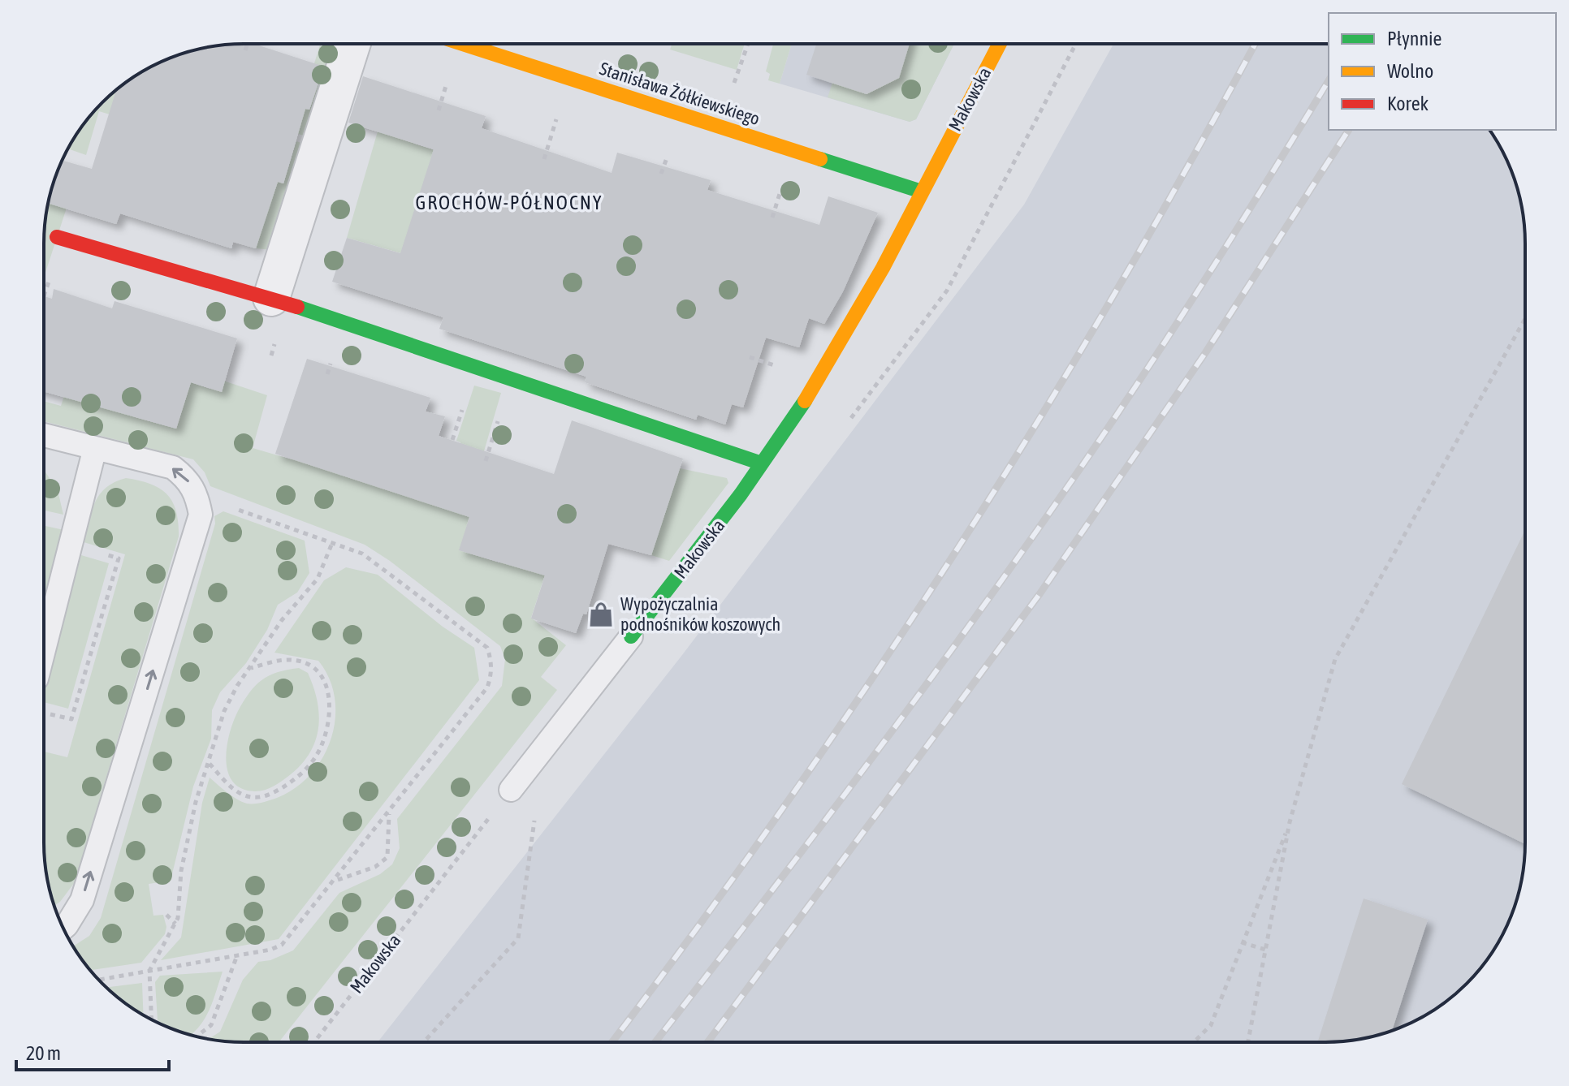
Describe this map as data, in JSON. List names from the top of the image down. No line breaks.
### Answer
{"streets":{"street":["Stanisława Żółkiewskiego","Makowska"]},"crossings":[["Stanisława Żółkiewskiego","Makowska"]],"districts":["GROCHÓW-PÓŁNOCNY"],"places":{"shop":["Wypożyczalnia podnośników koszowych"]},"legend":["Płynnie","Wolno","Korek"],"scale_bar":"20 m"}
